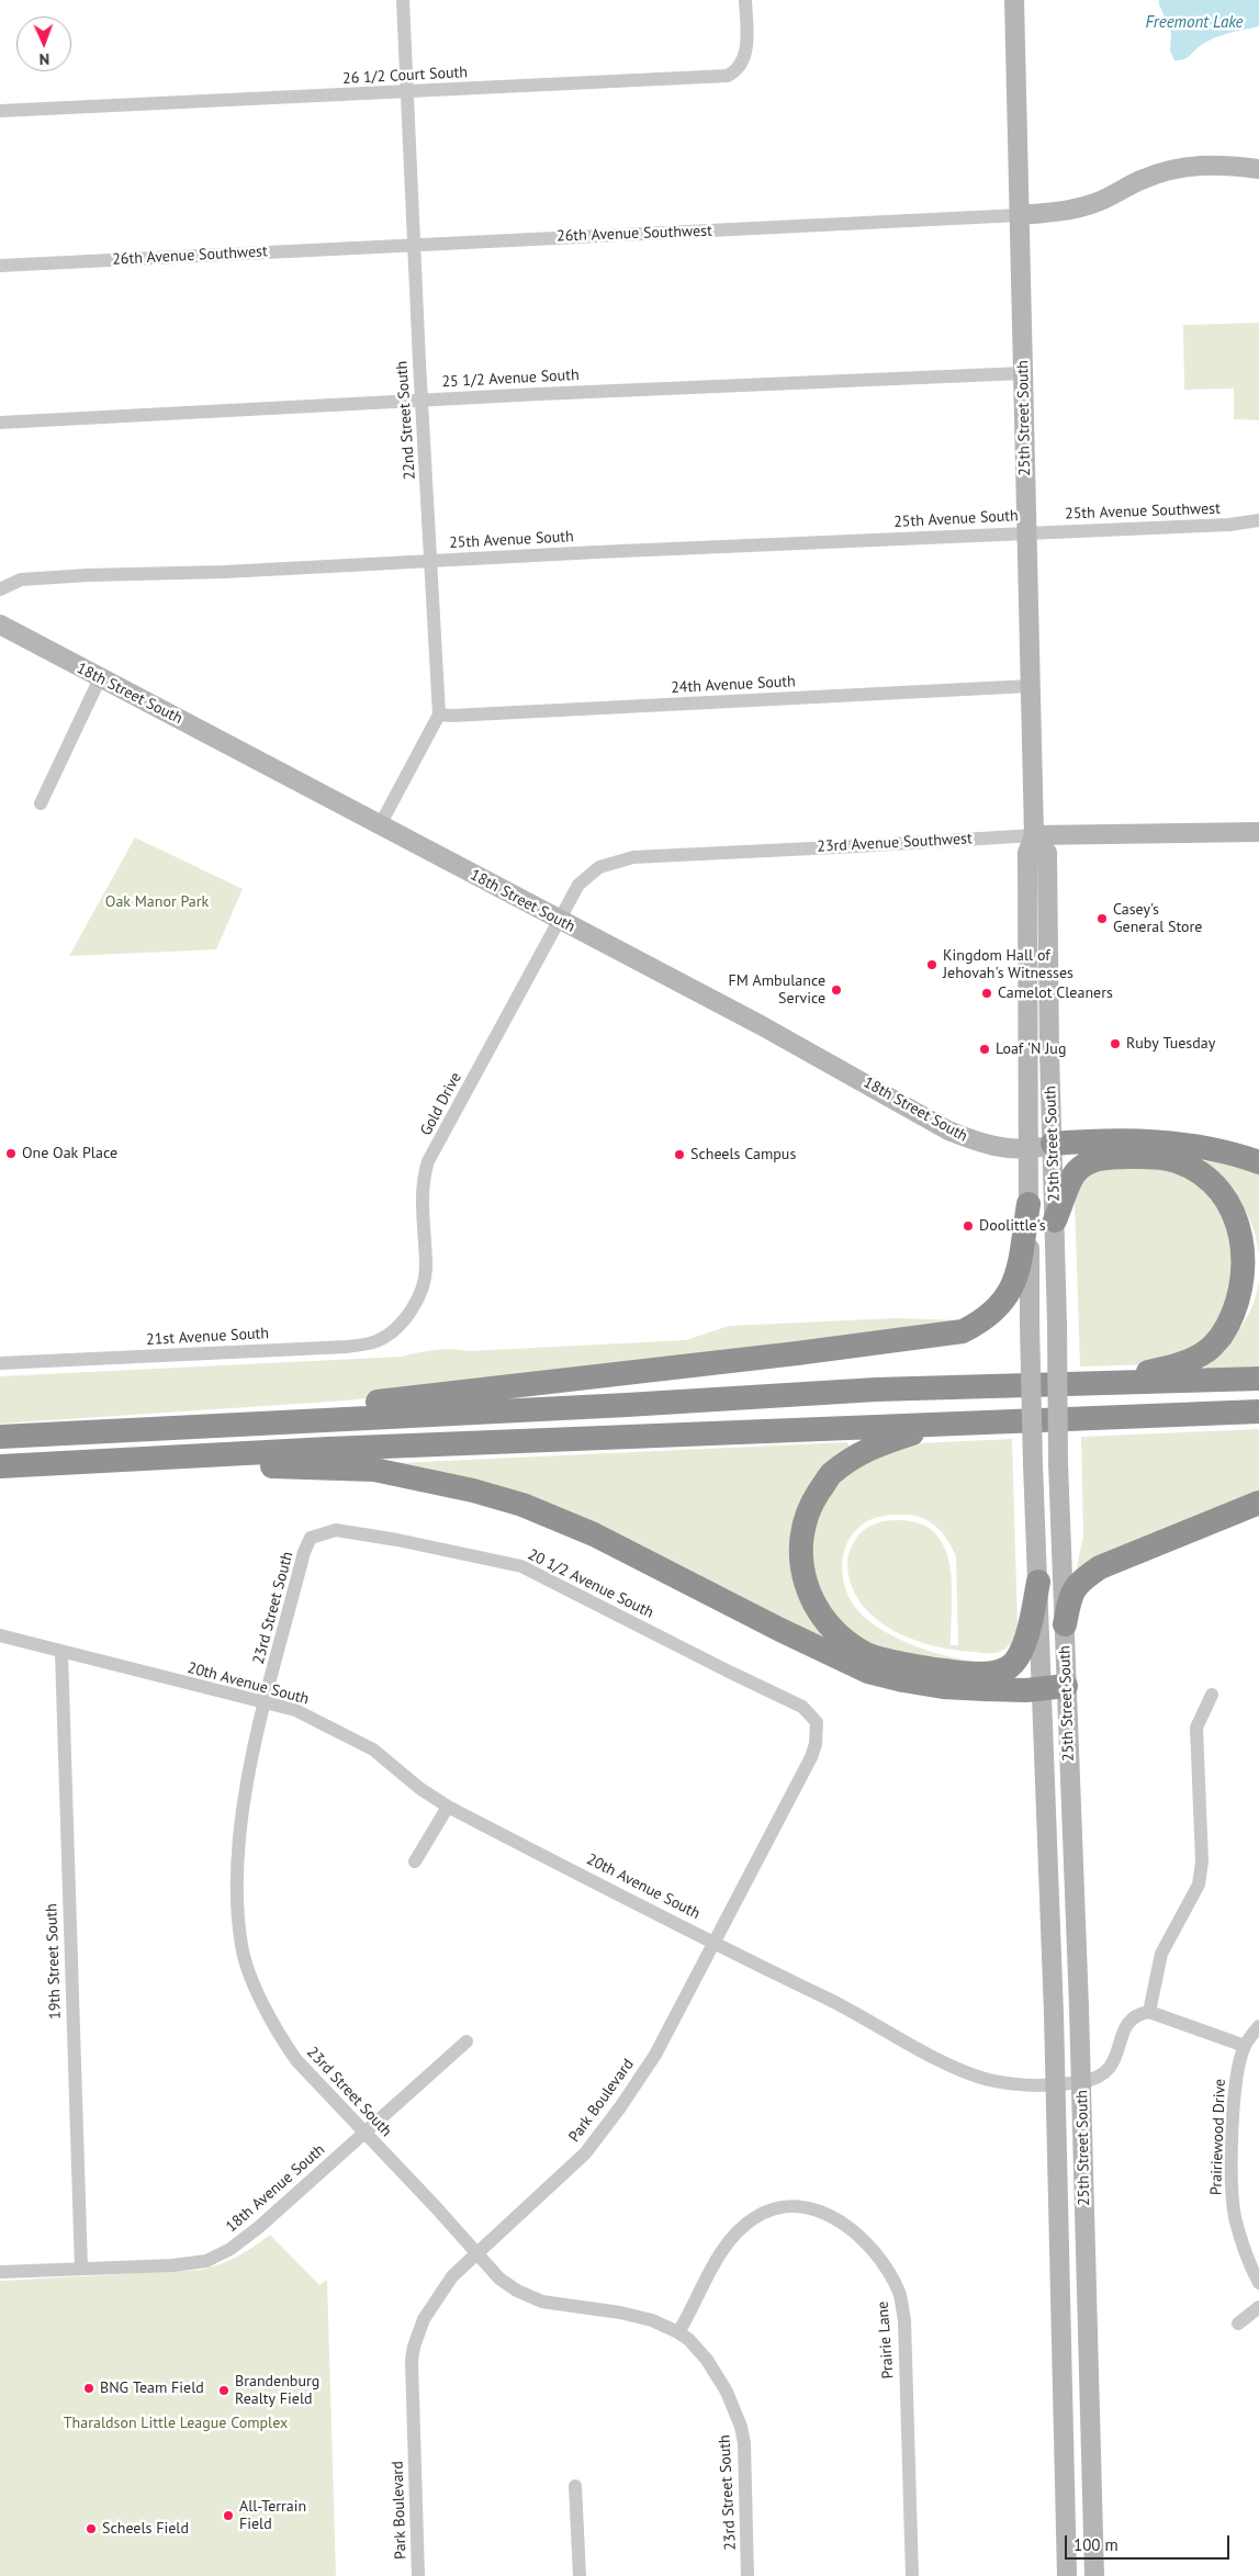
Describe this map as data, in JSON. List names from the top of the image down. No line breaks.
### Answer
{"streets":{"main road":["26th Avenue Southwest","25th Street South","18th Street South","23rd Avenue Southwest"],"street":["26 1/2 Court South","25 1/2 Avenue South","22nd Street South","25th Avenue Southwest","25th Avenue South","24th Avenue South","Gold Drive","21st Avenue South","20 1/2 Avenue South","23rd Street South","20th Avenue South","19th Street South","Park Boulevard","Prairiewood Drive","18th Avenue South","Prairie Lane"]},"crossings":[["26 1/2 Court South","22nd Street South"],["26th Avenue Southwest","25th Street South"],["26th Avenue Southwest","22nd Street South"],["25 1/2 Avenue South","25th Street South"],["25 1/2 Avenue South","22nd Street South"],["25th Street South","25th Avenue Southwest"],["25th Street South","25th Avenue South"],["25th Street South","24th Avenue South"],["25th Street South","18th Street South"],["25th Street South","23rd Avenue Southwest"],["25th Street South","20th Avenue South"],["22nd Street South","25th Avenue South"],["22nd Street South","24th Avenue South"],["25th Avenue Southwest","25th Avenue South"],["18th Street South","23rd Avenue Southwest"],["18th Street South","Gold Drive"],["23rd Avenue Southwest","Gold Drive"],["Gold Drive","21st Avenue South"],["20 1/2 Avenue South","23rd Street South"],["20 1/2 Avenue South","Park Boulevard"],["23rd Street South","20th Avenue South"],["23rd Street South","Park Boulevard"],["23rd Street South","18th Avenue South"],["23rd Street South","Prairie Lane"],["20th Avenue South","19th Street South"],["20th Avenue South","Park Boulevard"],["19th Street South","18th Avenue South"]],"water":["Freemont Lake"],"parks":["Oak Manor Park","Tharaldson Little League Complex"],"places":["Casey's General Store","Kingdom Hall of Jehovah's Witnesses","FM Ambulance Service","Camelot Cleaners","Ruby Tuesday","Loaf 'N Jug","One Oak Place","Scheels Campus","Doolittle's","BNG Team Field","Brandenburg Realty Field","All-Terrain Field","Scheels Field"],"scale_bar":"100 m","north":"bottom"}
